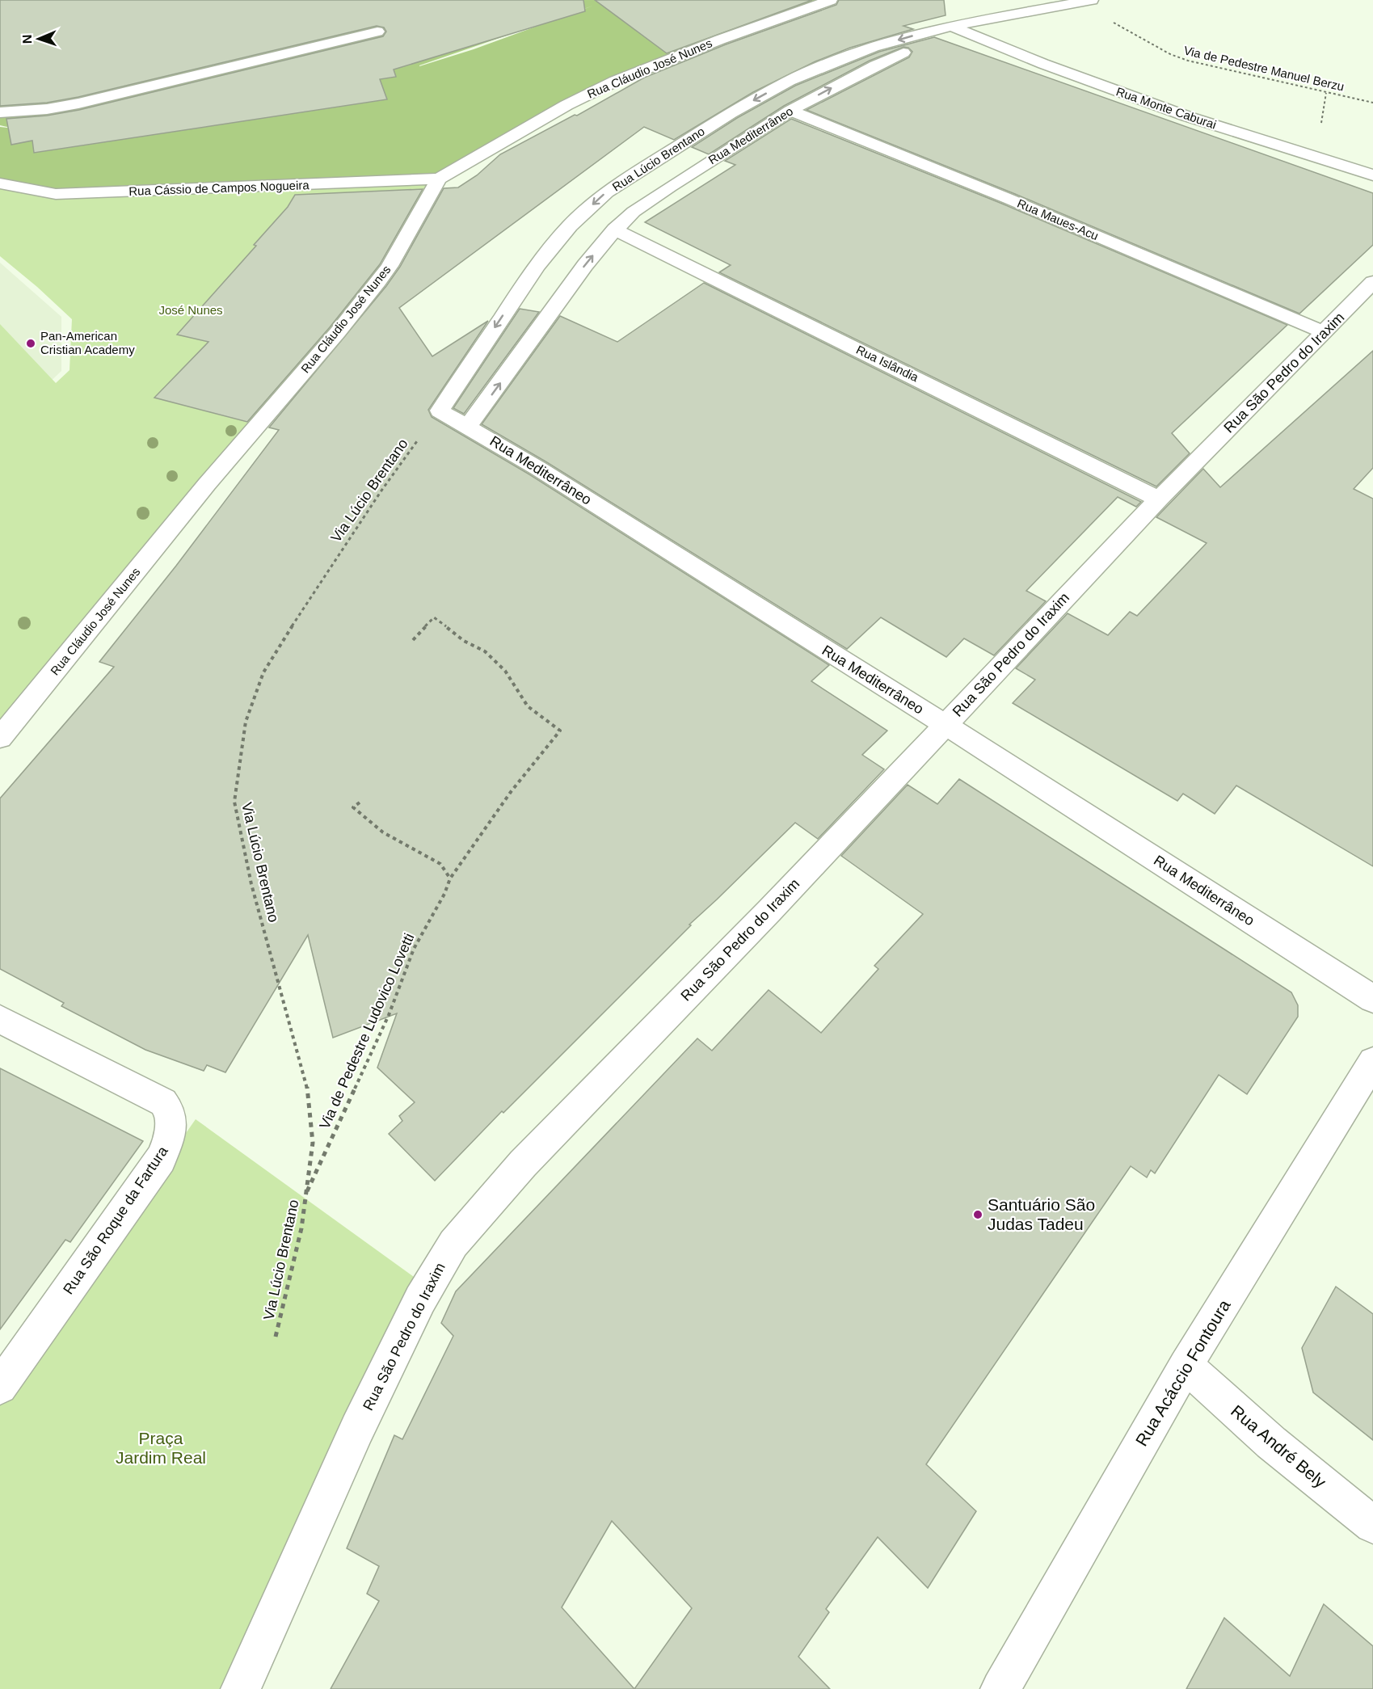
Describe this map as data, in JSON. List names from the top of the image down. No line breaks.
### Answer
{"streets":{"street":["Rua Cláudio José Nunes","Rua Monte Caburai","Rua Mediterrâneo","Rua Lúcio Brentano","Rua Cássio de Campos Nogueira","Rua Maues-Acu","Rua Islândia","Rua São Pedro do Iraxim","Rua São Roque da Fartura","Rua Acáccio Fontoura","Rua André Bely"],"path":["Via de Pedestre Manuel Berzu","Via Lúcio Brentano","Via de Pedestre Ludovico Lovetti"]},"crossings":[["Rua Cláudio José Nunes","Rua Cássio de Campos Nogueira"],["Via de Pedestre Manuel Berzu","Rua Lúcio Brentano"],["Rua Monte Caburai","Rua Mediterrâneo"],["Rua Monte Caburai","Rua Lúcio Brentano"],["Rua Mediterrâneo","Rua Lúcio Brentano"],["Rua Mediterrâneo","Rua Maues-Acu"],["Rua Mediterrâneo","Rua Islândia"],["Rua Mediterrâneo","Rua São Pedro do Iraxim"],["Rua Mediterrâneo","Via Lúcio Brentano"],["Rua Lúcio Brentano","Via Lúcio Brentano"],["Rua Maues-Acu","Rua São Pedro do Iraxim"],["Rua Islândia","Rua São Pedro do Iraxim"],["Via Lúcio Brentano","Via de Pedestre Ludovico Lovetti"],["Rua Acáccio Fontoura","Rua André Bely"]],"one_way":["Rua Lúcio Brentano"],"parks":["José Nunes","Praça Jardim Real"],"places":["Pan-American Cristian Academy","Santuário São Judas Tadeu"],"north":"left"}
